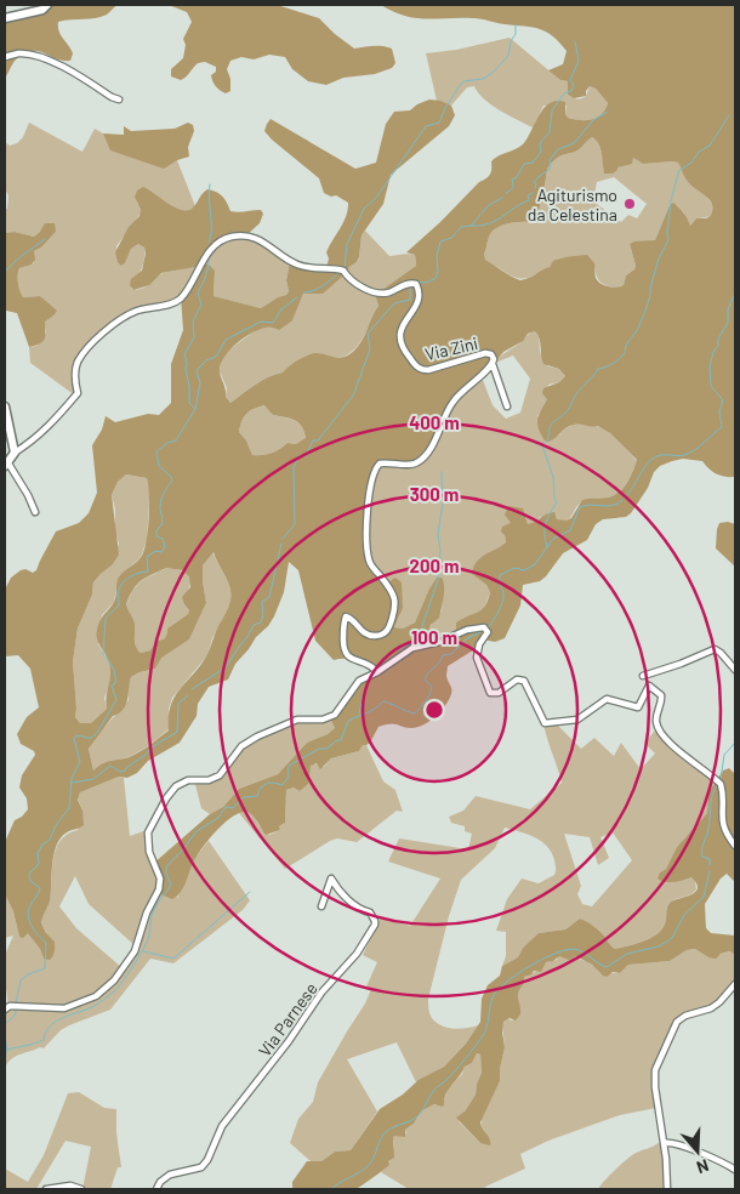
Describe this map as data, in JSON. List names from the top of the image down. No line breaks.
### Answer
{"streets":{"street":["Via Zini","Via Parnese"]},"places":["Agiturismo da Celestina"],"north":"bottom","rings":["400 m","300 m","200 m","100 m"]}
